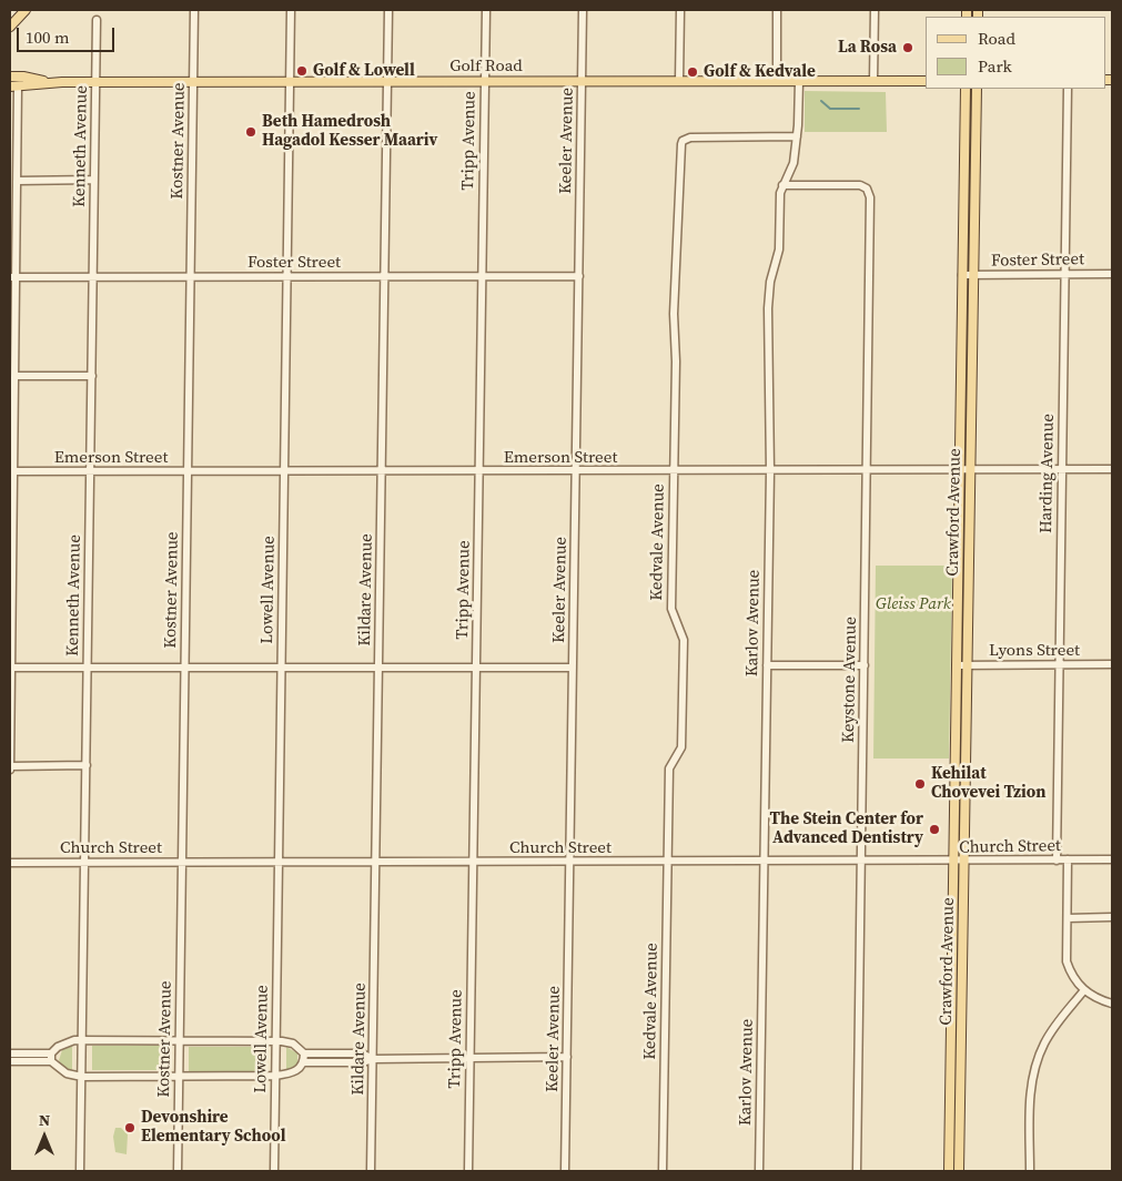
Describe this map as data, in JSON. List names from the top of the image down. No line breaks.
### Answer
{"streets":{"main road":["Golf Road","Crawford Avenue"],"street":["Kostner Avenue","Tripp Avenue","Keeler Avenue","Kenneth Avenue","Foster Street","Emerson Street","Harding Avenue","Kedvale Avenue","Lowell Avenue","Kildare Avenue","Karlov Avenue","Lyons Street","Keystone Avenue","Church Street"]},"crossings":[["Golf Road","Kostner Avenue"],["Golf Road","Tripp Avenue"],["Golf Road","Keeler Avenue"],["Golf Road","Kenneth Avenue"],["Golf Road","Lowell Avenue"],["Golf Road","Kildare Avenue"],["Golf Road","Karlov Avenue"],["Kostner Avenue","Foster Street"],["Kostner Avenue","Emerson Street"],["Kostner Avenue","Church Street"],["Tripp Avenue","Foster Street"],["Tripp Avenue","Emerson Street"],["Tripp Avenue","Church Street"],["Keeler Avenue","Foster Street"],["Keeler Avenue","Emerson Street"],["Keeler Avenue","Church Street"],["Kenneth Avenue","Foster Street"],["Kenneth Avenue","Emerson Street"],["Kenneth Avenue","Church Street"],["Foster Street","Harding Avenue"],["Foster Street","Crawford Avenue"],["Foster Street","Lowell Avenue"],["Foster Street","Kildare Avenue"],["Emerson Street","Harding Avenue"],["Emerson Street","Crawford Avenue"],["Emerson Street","Kedvale Avenue"],["Emerson Street","Lowell Avenue"],["Emerson Street","Kildare Avenue"],["Emerson Street","Karlov Avenue"],["Emerson Street","Keystone Avenue"],["Harding Avenue","Lyons Street"],["Harding Avenue","Church Street"],["Crawford Avenue","Lyons Street"],["Crawford Avenue","Church Street"],["Kedvale Avenue","Karlov Avenue"],["Kedvale Avenue","Church Street"],["Lowell Avenue","Church Street"],["Kildare Avenue","Church Street"],["Karlov Avenue","Keystone Avenue"],["Karlov Avenue","Church Street"],["Keystone Avenue","Church Street"]],"parks":["Gleiss Park"],"places":["La Rosa","Golf & Lowell","Golf & Kedvale","Beth Hamedrosh Hagadol Kesser Maariv","Kehilat Chovevei Tzion","The Stein Center for Advanced Dentistry","Devonshire Elementary School"],"legend":["Road","Park"],"scale_bar":"100 m","north":"top"}
